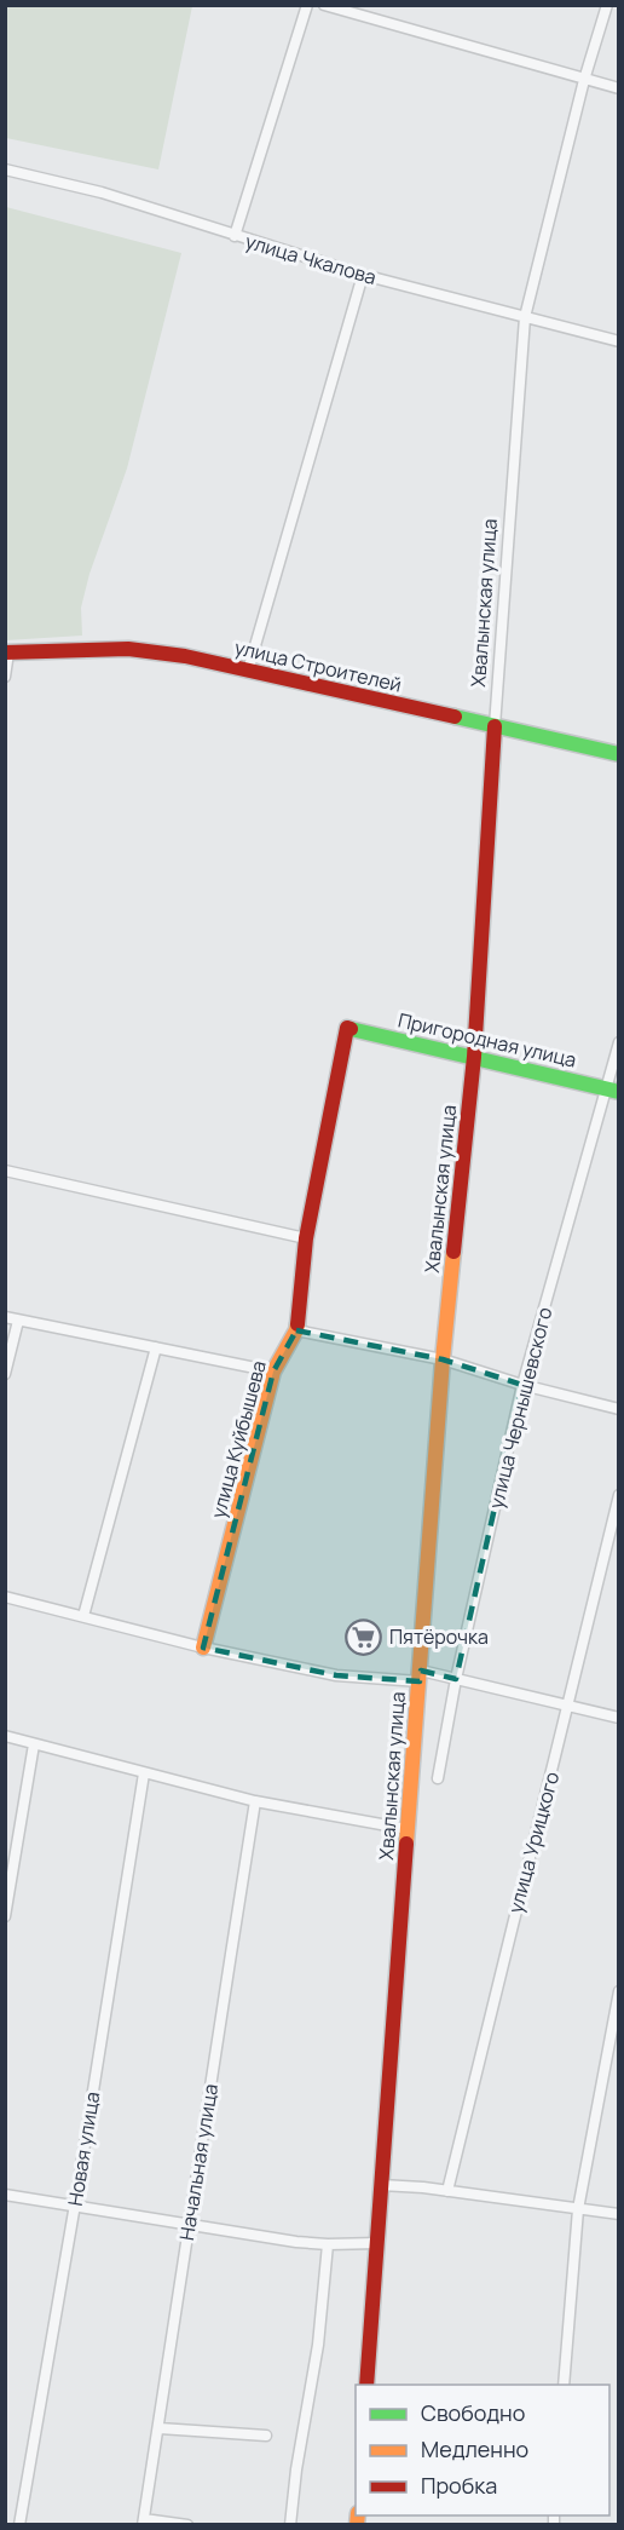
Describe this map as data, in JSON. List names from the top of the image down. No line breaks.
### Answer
{"streets":{"street":["улица Чкалова","Хвалынская улица","улица Строителей","Пригородная улица","улица Чернышевского","улица Куйбышева","улица Урицкого","Новая улица","Начальная улица"]},"crossings":[["улица Чкалова","Хвалынская улица"],["Хвалынская улица","улица Строителей"],["Хвалынская улица","Пригородная улица"],["Пригородная улица","улица Чернышевского"],["Пригородная улица","улица Куйбышева"]],"places":{"supermarket":["Пятёрочка"]},"legend":["Свободно","Медленно","Пробка"]}
